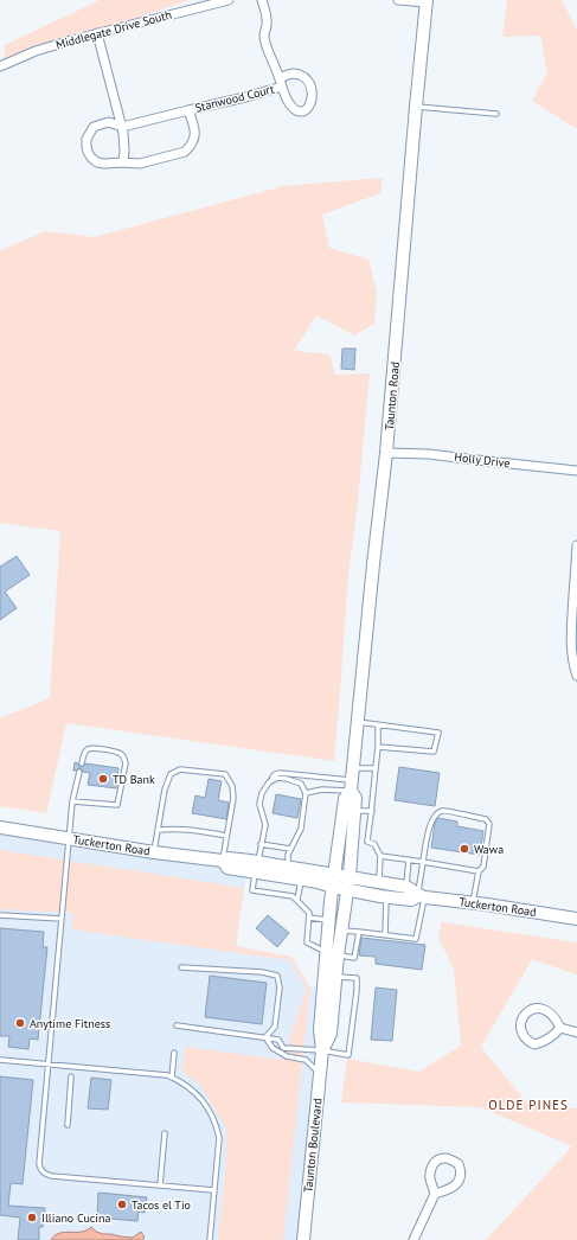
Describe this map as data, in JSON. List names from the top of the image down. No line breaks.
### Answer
{"streets":{"main road":["Taunton Road","Tuckerton Road","Taunton Boulevard"],"street":["Middlegate Drive South","Stanwood Court","Holly Drive"]},"crossings":[["Taunton Road","Holly Drive"],["Taunton Road","Tuckerton Road"],["Taunton Road","Taunton Boulevard"],["Tuckerton Road","Taunton Boulevard"]],"districts":["OLDE PINES"],"places":["TD Bank","Wawa","Anytime Fitness","Tacos el Tio","Illiano Cucina"]}
